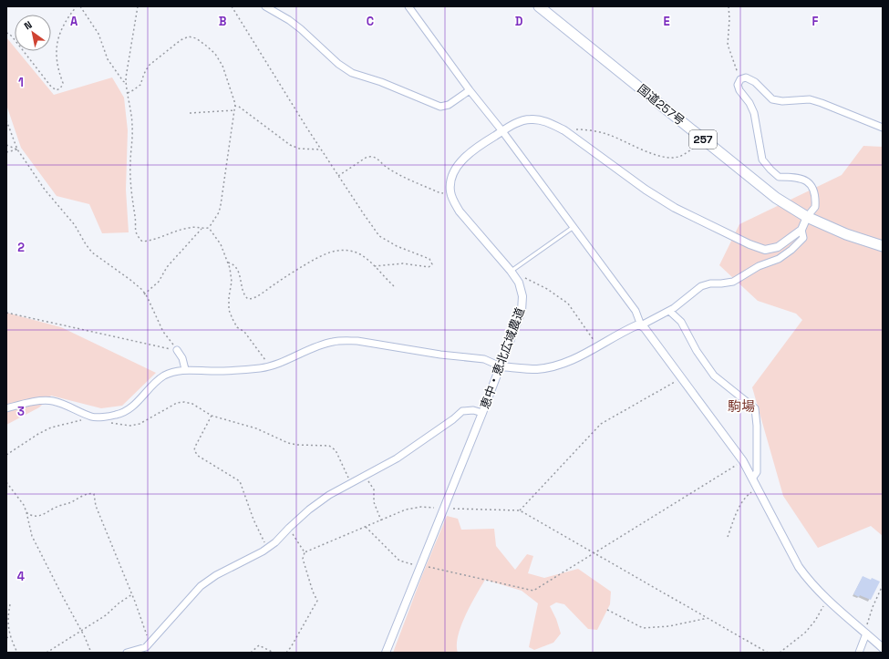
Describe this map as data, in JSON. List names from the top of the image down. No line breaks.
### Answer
{"streets":{"highway":["国道257号","257"],"street":["恵中・恵北広域農道"]},"districts":["駒場"],"north":"top left","grid":{"columns":["A","B","C","D","E","F"],"rows":["1","2","3","4"]}}
